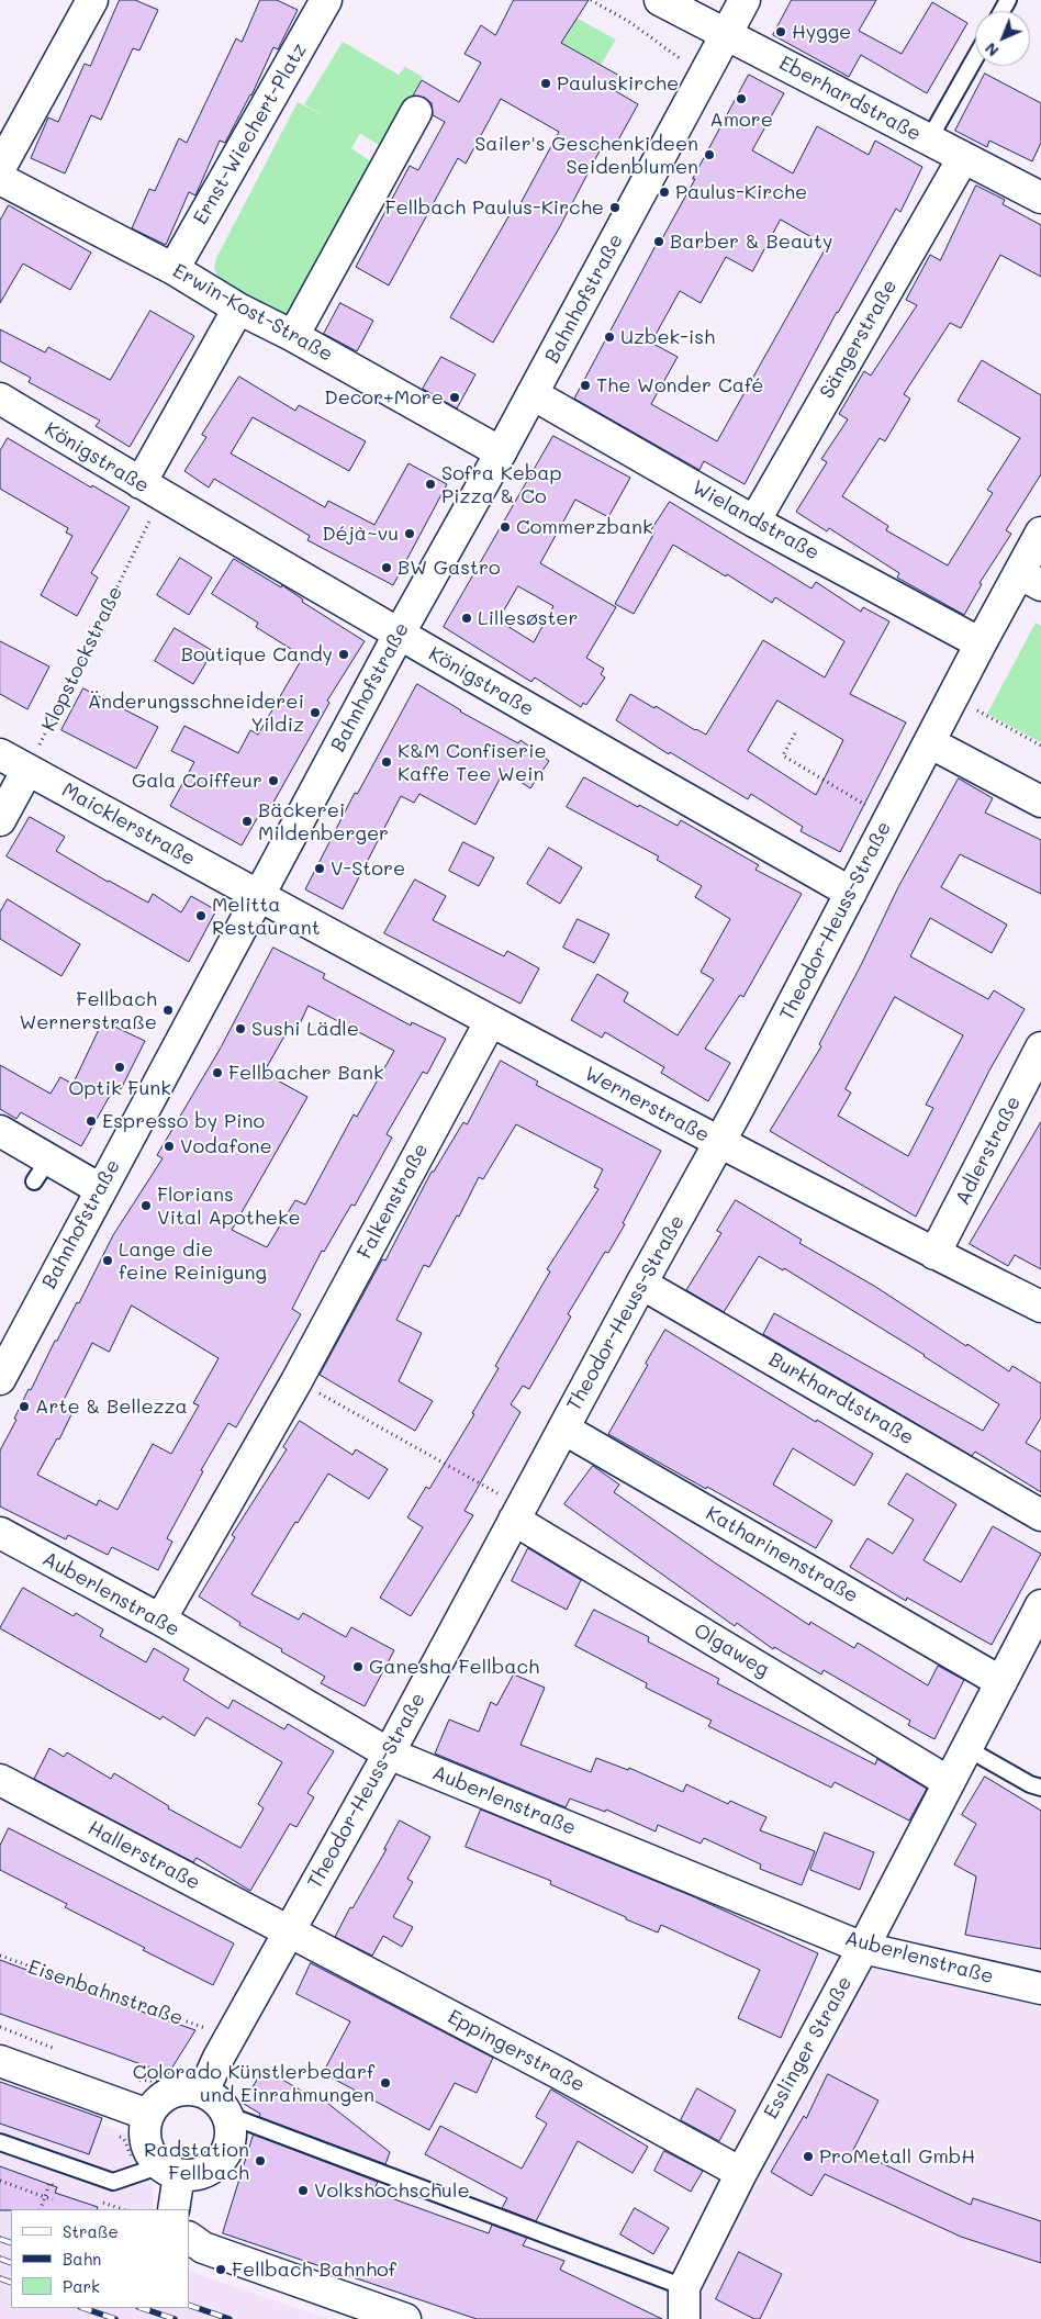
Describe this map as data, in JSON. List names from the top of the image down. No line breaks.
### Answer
{"streets":{"street":["Eberhardstraße","Ernst-Wiechert-Platz","Bahnhofstraße","Erwin-Kost-Straße","Sängerstraße","Königstraße","Wielandstraße","Maicklerstraße","Theodor-Heuss-Straße","Wernerstraße","Adlerstraße","Falkenstraße","Burkhardtstraße","Katharinenstraße","Auberlenstraße","Olgaweg","Hallerstraße","Esslinger Straße","Eppingerstraße"],"path":["Klopstockstraße","Eisenbahnstraße"]},"crossings":[["Eberhardstraße","Bahnhofstraße"],["Eberhardstraße","Sängerstraße"],["Ernst-Wiechert-Platz","Erwin-Kost-Straße"],["Bahnhofstraße","Erwin-Kost-Straße"],["Bahnhofstraße","Königstraße"],["Bahnhofstraße","Wielandstraße"],["Bahnhofstraße","Maicklerstraße"],["Bahnhofstraße","Wernerstraße"],["Sängerstraße","Wielandstraße"],["Königstraße","Klopstockstraße"],["Königstraße","Theodor-Heuss-Straße"],["Wielandstraße","Theodor-Heuss-Straße"],["Klopstockstraße","Maicklerstraße"],["Maicklerstraße","Wernerstraße"],["Theodor-Heuss-Straße","Wernerstraße"],["Theodor-Heuss-Straße","Burkhardtstraße"],["Theodor-Heuss-Straße","Katharinenstraße"],["Theodor-Heuss-Straße","Auberlenstraße"],["Theodor-Heuss-Straße","Olgaweg"],["Theodor-Heuss-Straße","Hallerstraße"],["Theodor-Heuss-Straße","Eppingerstraße"],["Wernerstraße","Adlerstraße"],["Wernerstraße","Falkenstraße"],["Falkenstraße","Auberlenstraße"],["Katharinenstraße","Esslinger Straße"],["Auberlenstraße","Esslinger Straße"],["Olgaweg","Esslinger Straße"],["Hallerstraße","Eppingerstraße"],["Esslinger Straße","Eppingerstraße"]],"places":["Hygge","Pauluskirche","Amore","Sailer's Geschenkideen Seidenblumen","Paulus-Kirche","Fellbach Paulus-Kirche","Barber & Beauty","Uzbek-ish","The Wonder Café","Decor+More","Sofra Kebap Pizza & Co","Commerzbank","Déjà~vu","BW Gastro","Lillesøster","Boutique Candy","Änderungsschneiderei Yildiz","K&M Confiserie Kaffe Tee Wein","Gala Coiffeur","Bäckerei Mildenberger","V-Store","Melitta Restaurant","Fellbach Wernerstraße","Sushi Lädle","Optik Funk","Fellbacher Bank","Espresso by Pino","Vodafone","Florians Vital Apotheke","Lange die feine Reinigung","Arte & Bellezza","Ganesha Fellbach","Colorado Künstlerbedarf und Einrahmungen","ProMetall GmbH","Radstation Fellbach","Volkshochschule","Fellbach Bahnhof"],"legend":["Straße","Bahn","Park"],"north":"bottom left"}
